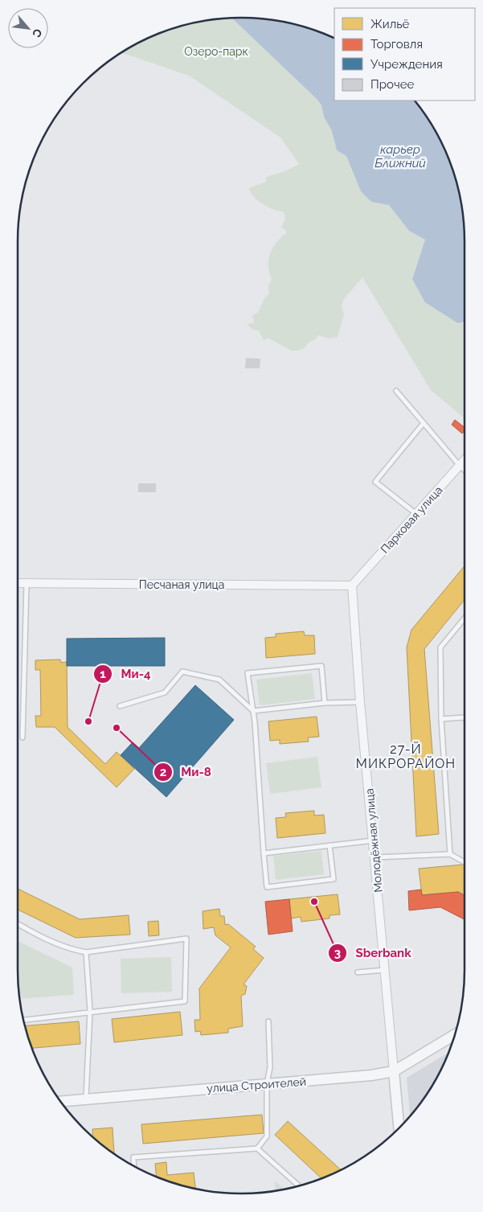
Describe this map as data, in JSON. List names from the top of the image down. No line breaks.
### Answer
{"streets":{"street":["Парковая улица","Песчаная улица","Молодёжная улица","улица Строителей"]},"crossings":[["Парковая улица","Песчаная улица"],["Парковая улица","Молодёжная улица"],["Песчаная улица","Молодёжная улица"],["Молодёжная улица","улица Строителей"]],"districts":["27-Й МИКРОРАЙОН"],"water":["карьер Ближний"],"parks":["Озеро-парк"],"places":["Ми-4","Ми-8","Sberbank"],"legend":["Жильё","Торговля","Учреждения","Прочее"],"north":"bottom right"}
